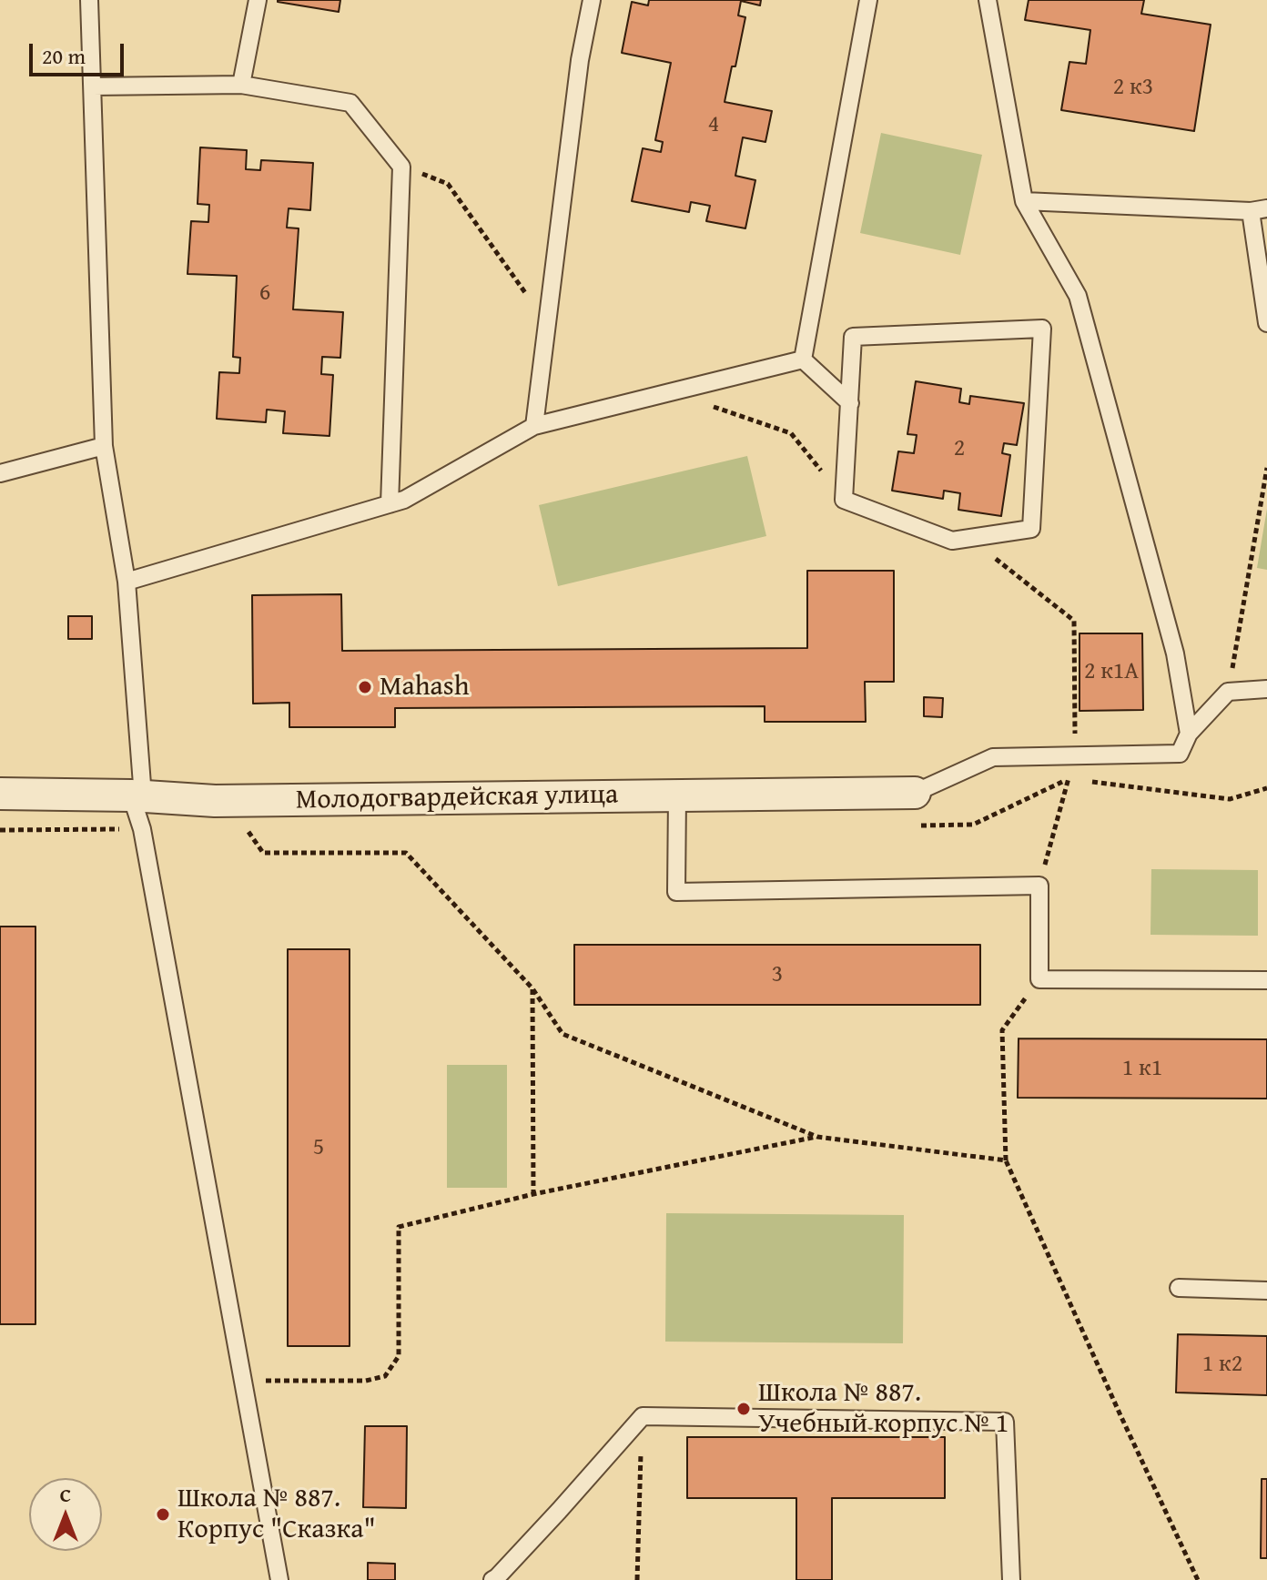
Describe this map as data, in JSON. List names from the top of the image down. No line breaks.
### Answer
{"streets":{"street":["Молодогвардейская улица"]},"places":["Mahash","Школа № 887. Учебный корпус № 1","Школа № 887. Корпус \"Сказка\""],"house_numbers":["2 к3","4","6","2","2 к1А","3","1 к1","5","1 к2"],"scale_bar":"20 m","north":"top"}
